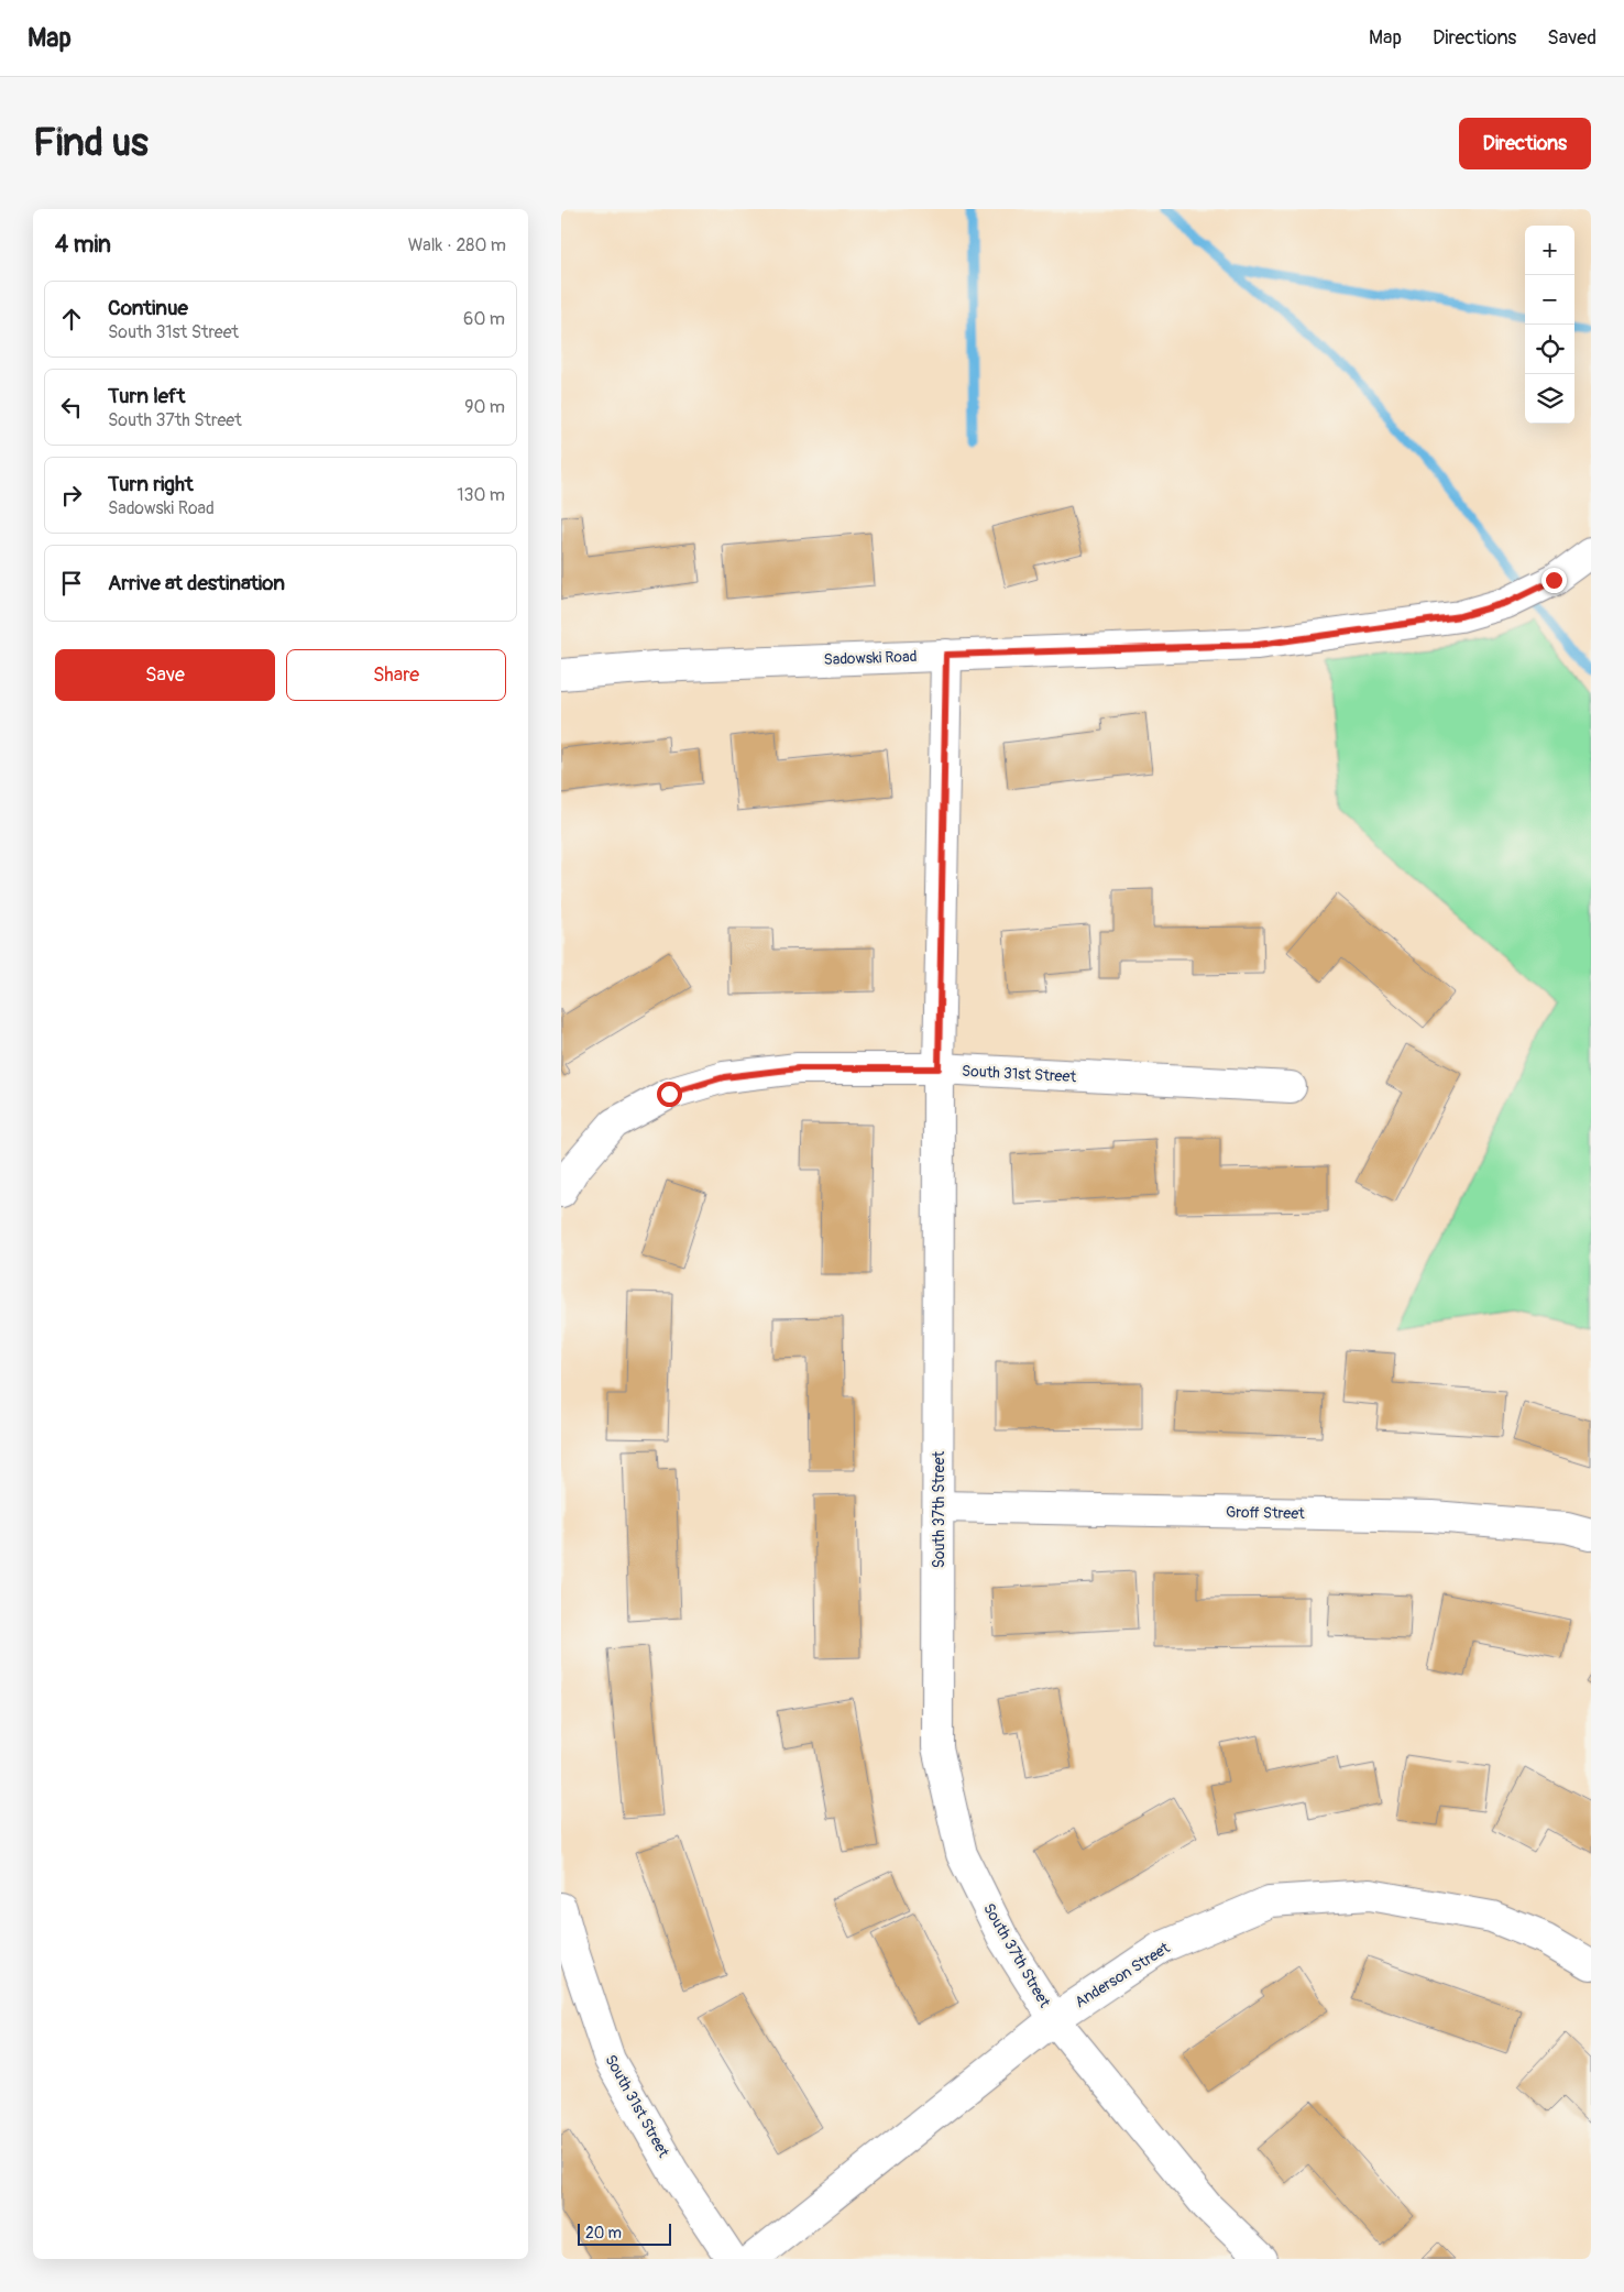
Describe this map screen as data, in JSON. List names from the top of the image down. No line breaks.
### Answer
{"streets":{"street":["Sadowski Road","South 31st Street","South 37th Street","Groff Street","Anderson Street"]},"crossings":[["Sadowski Road","South 37th Street"],["South 31st Street","South 37th Street"],["South 37th Street","Groff Street"],["South 37th Street","Anderson Street"]],"scale_bar":"20 m","page":{"header":"Map","nav":["Map","Directions","Saved"],"buttons":["Directions",["Save","Share"]],"title":"Find us","heading":["4 min","Walk · 280 m"],"map_buttons":["+","−"],"list":[["Continue","South 31st Street","60 m"],["Turn left","South 37th Street","90 m"],["Turn right","Sadowski Road","130 m"],"Arrive at destination"],"scale":"20 m"}}
